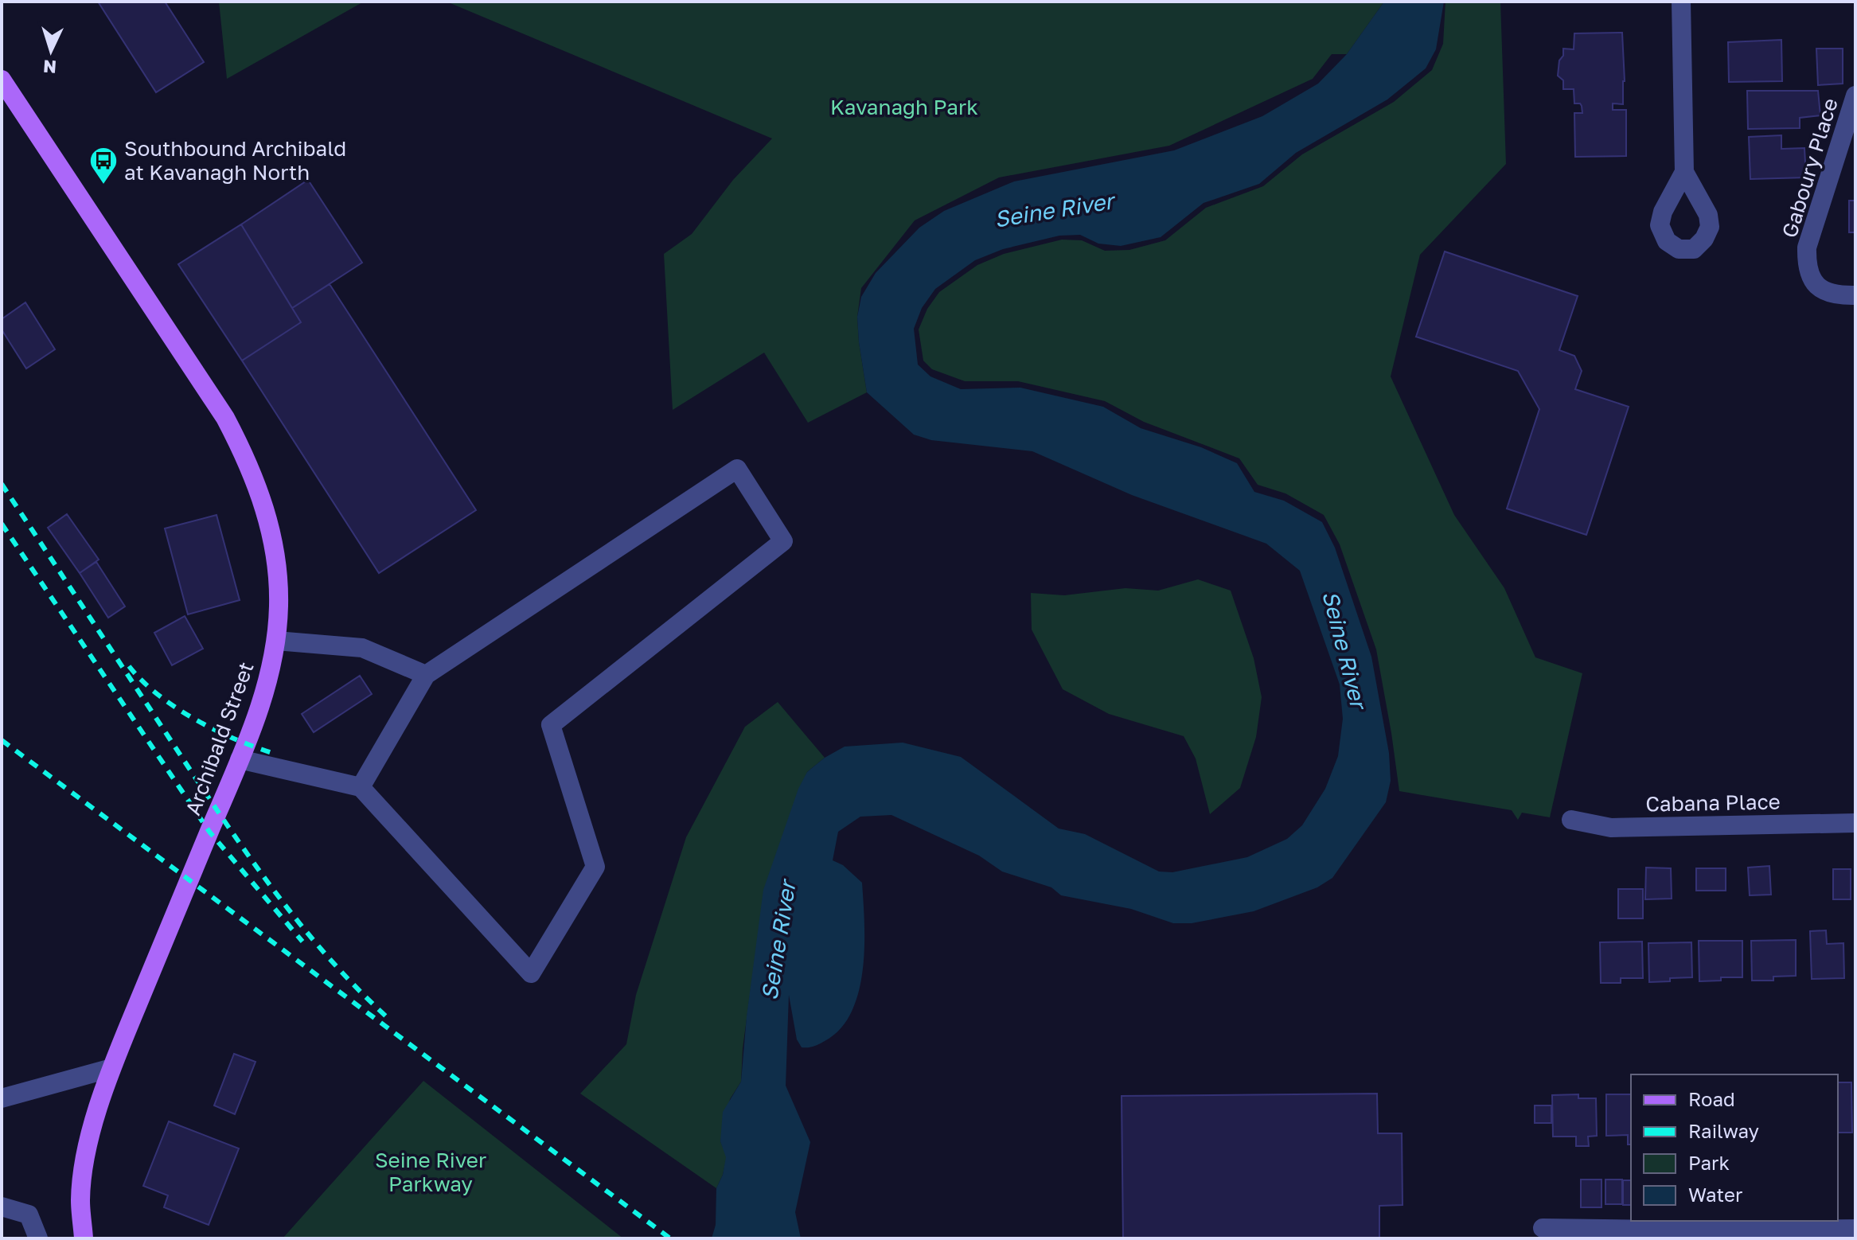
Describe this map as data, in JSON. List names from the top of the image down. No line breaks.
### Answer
{"streets":{"main road":["Archibald Street"],"street":["Gaboury Place","Cabana Place"]},"water":["Seine River"],"parks":["Kavanagh Park","Seine River Parkway"],"places":{"bus stop":["Southbound Archibald at Kavanagh North"]},"legend":["Road","Railway","Park","Water"],"north":"bottom"}
